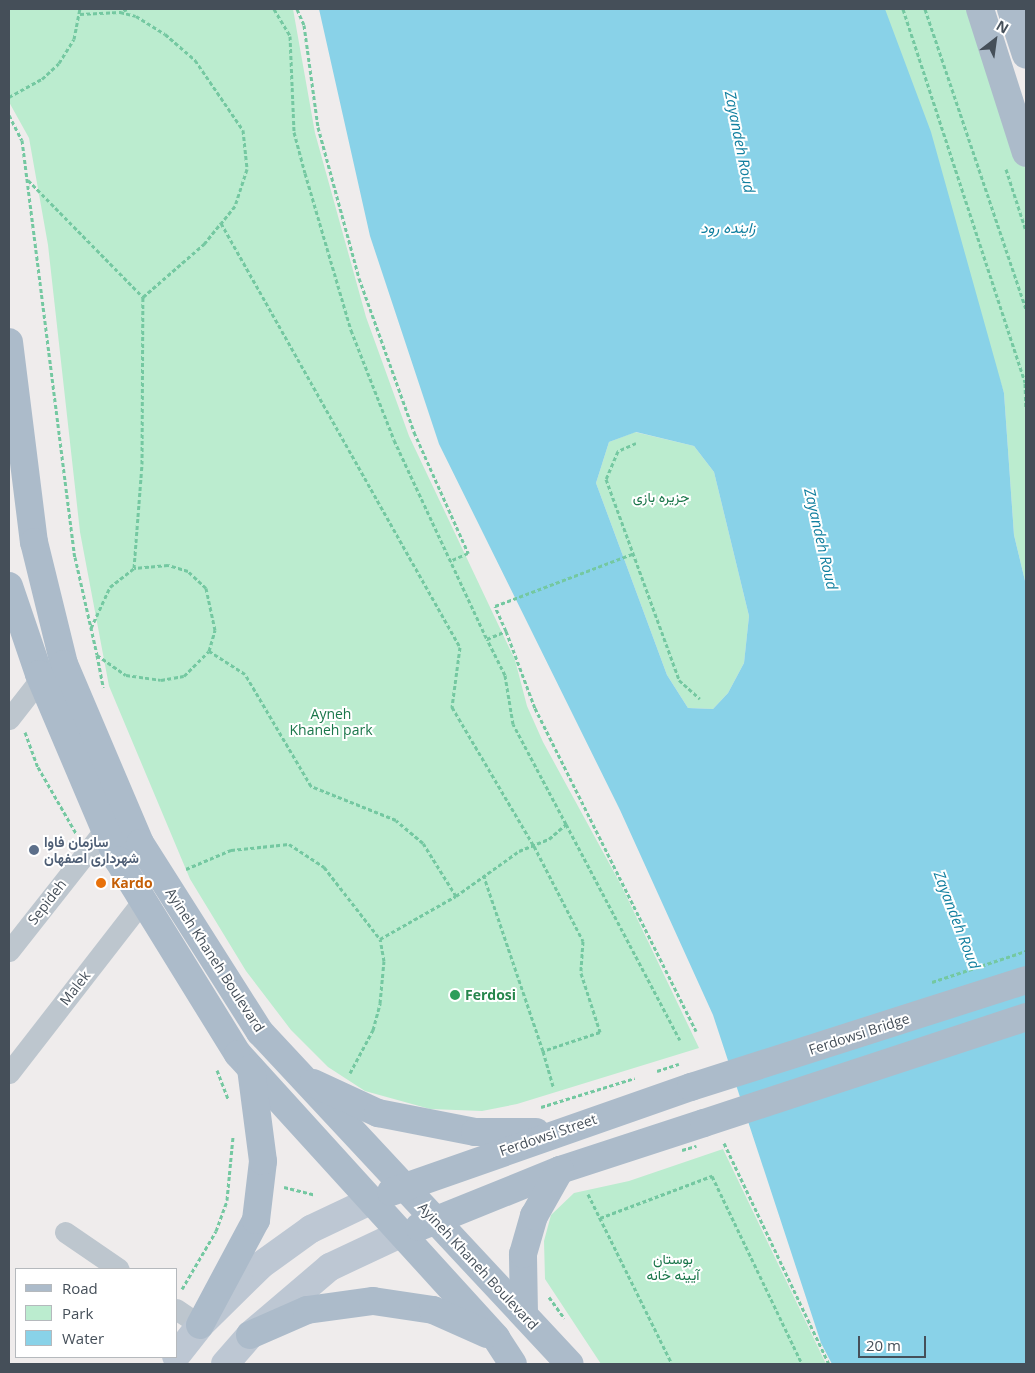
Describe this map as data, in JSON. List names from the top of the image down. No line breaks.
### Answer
{"streets":{"main road":["Ayineh Khaneh Boulevard","Ferdowsi Bridge","Ferdowsi Street"],"street":["Sepideh","Malek"]},"crossings":[["Ayineh Khaneh Boulevard","Ferdowsi Street"],["Ferdowsi Bridge","Ferdowsi Street"]],"water":["Zayandeh Roud","زاینده رود"],"parks":["جزیره بازی","Ayneh Khaneh park","بوستان آیینه خانه"],"places":["سازمان فاوا شهرداری اصفهان","Kardo","Ferdosi"],"legend":["Road","Park","Water"],"scale_bar":"20 m","north":"top right"}
